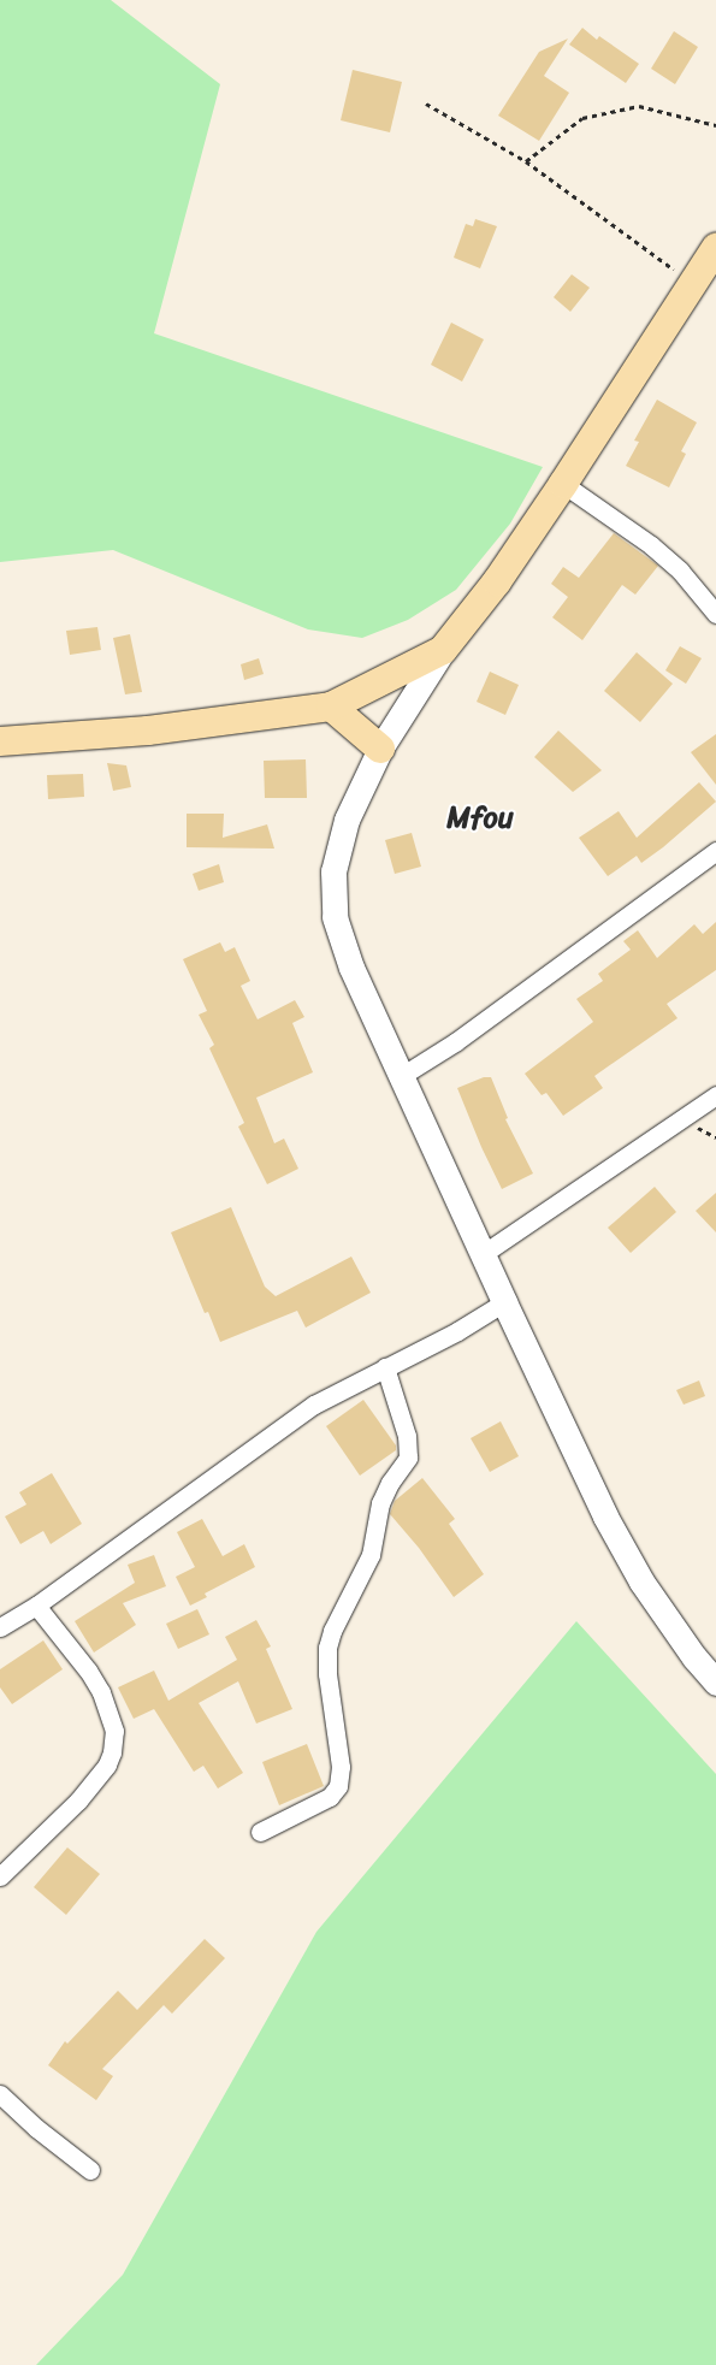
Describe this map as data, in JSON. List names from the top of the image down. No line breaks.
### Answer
{"districts":["Mfou"]}
